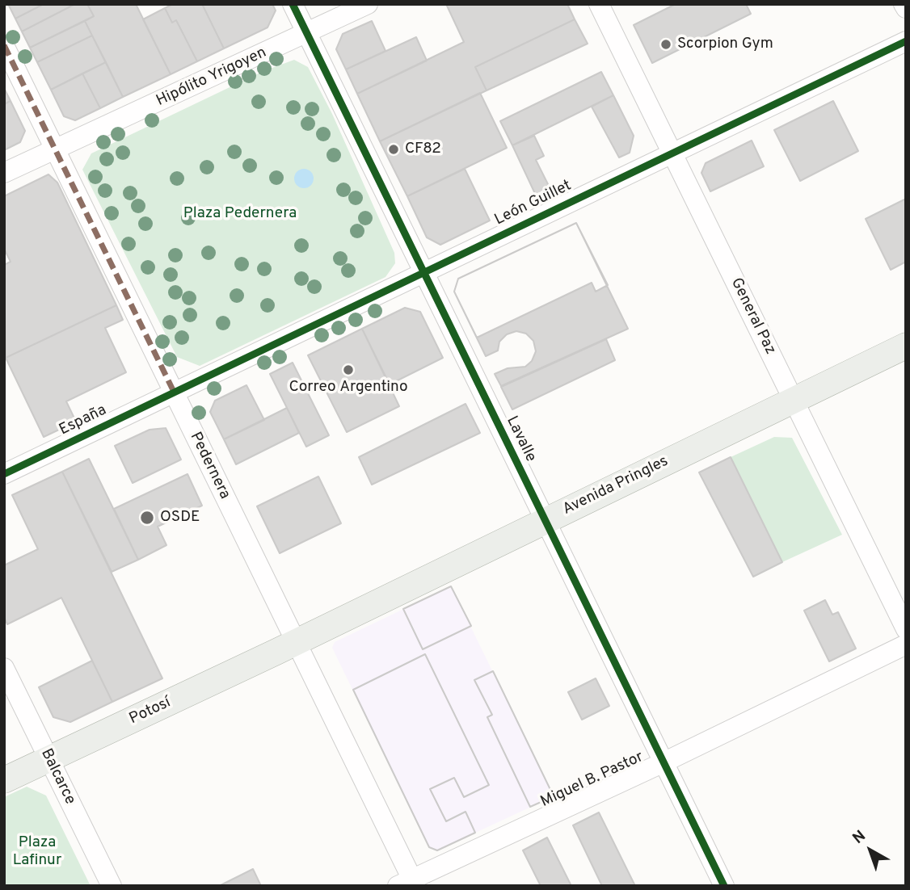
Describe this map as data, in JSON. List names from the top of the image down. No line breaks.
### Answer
{"streets":{"main road":["Avenida Pringles","Potosí"],"street":["Hipólito Yrigoyen","León Guillet","General Paz","España","Lavalle","Pedernera","Balcarce","Miguel B. Pastor"]},"crossings":[["Hipólito Yrigoyen","Lavalle"],["Hipólito Yrigoyen","Pedernera"],["León Guillet","General Paz"],["León Guillet","España"],["León Guillet","Lavalle"],["León Guillet","Pedernera"],["General Paz","Avenida Pringles"],["España","Pedernera"],["Lavalle","Avenida Pringles"],["Lavalle","Miguel B. Pastor"],["Pedernera","Avenida Pringles"],["Pedernera","Potosí"],["Pedernera","Miguel B. Pastor"],["Avenida Pringles","Potosí"],["Potosí","Balcarce"]],"parks":["Plaza Pedernera","Plaza Lafinur"],"places":["Scorpion Gym","CF82","Correo Argentino","OSDE"],"north":"top left"}
